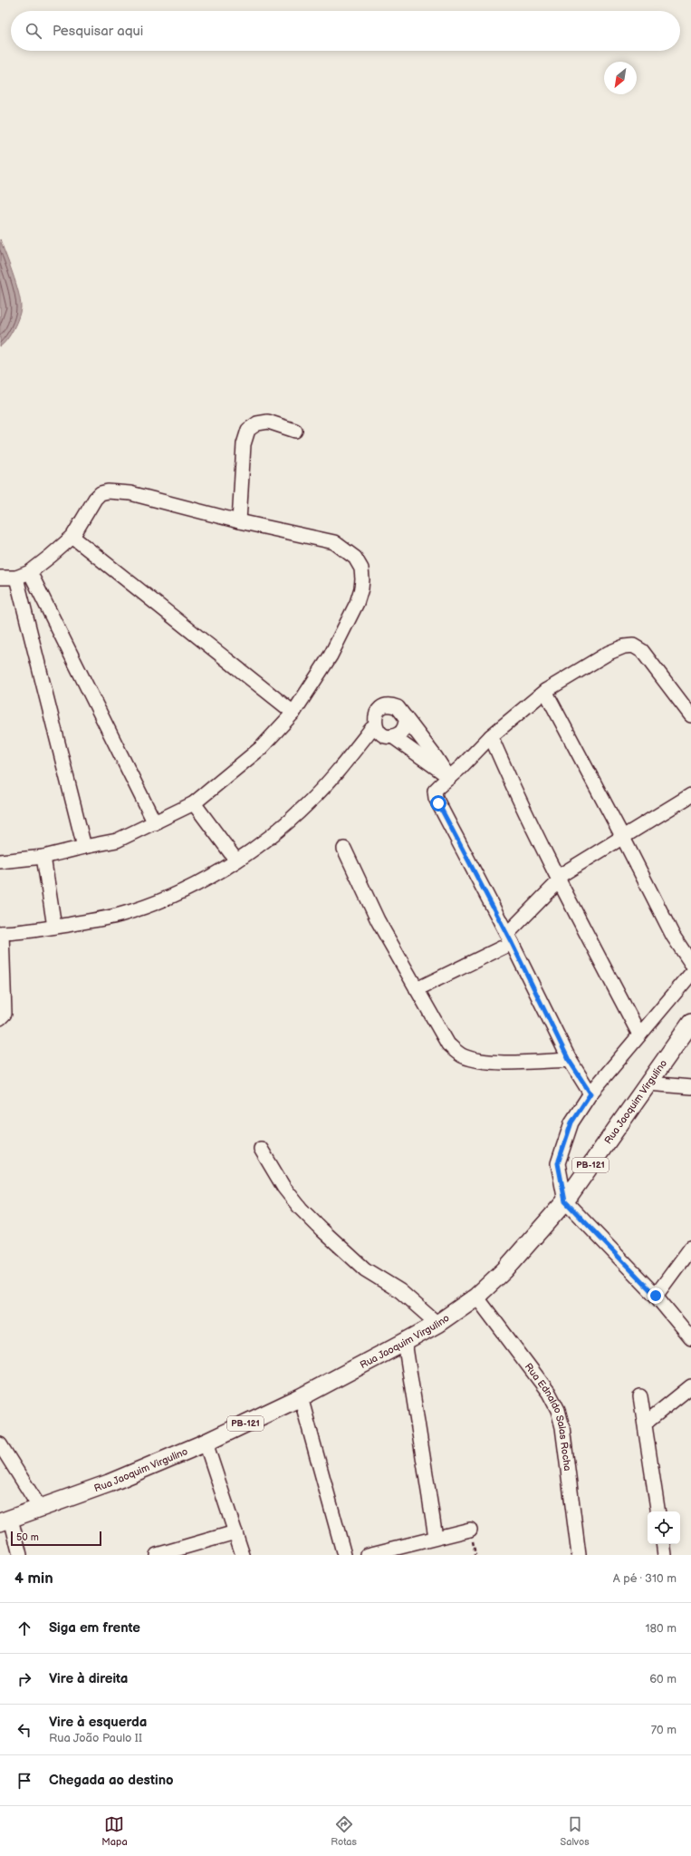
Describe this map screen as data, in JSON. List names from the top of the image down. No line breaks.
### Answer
{"streets":{"main road":["Rua Jaoquim Virgulino","PB-121"],"street":["Rua Ednaldo Salas Rocha"]},"crossings":[["Rua Jaoquim Virgulino","Rua Ednaldo Salas Rocha"]],"scale_bar":"50 m","north":"bottom left","page":{"search":"Pesquisar aqui","scale":"50 m","heading":["4 min","A pé · 310 m"],"list":[["Siga em frente","180 m"],["Vire à direita","60 m"],["Vire à esquerda","Rua João Paulo II","70 m"],"Chegada ao destino"],"nav":["Mapa","Rotas","Salvos"]}}
